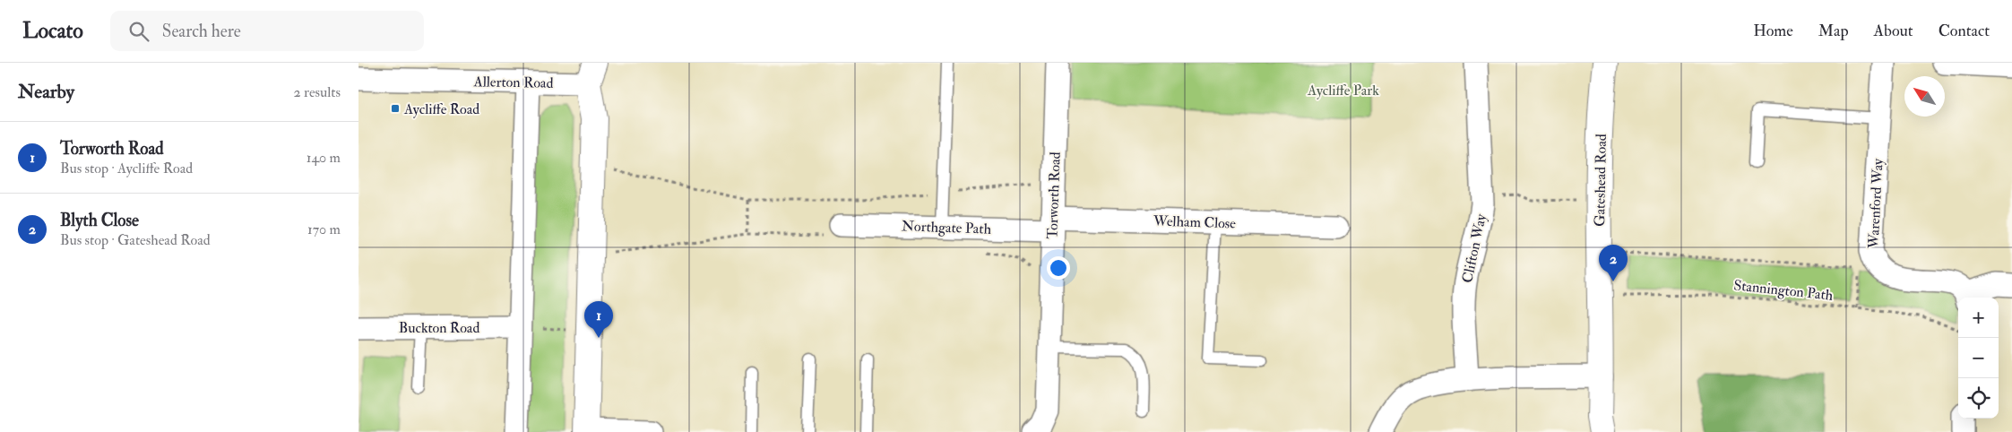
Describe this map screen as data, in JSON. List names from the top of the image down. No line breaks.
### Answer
{"streets":{"street":["Allerton Road","Gateshead Road","Torworth Road","Warenford Way","Welham Close","Northgate Path","Clifton Way","Buckton Road"],"path":["Stannington Path"]},"crossings":[["Gateshead Road","Stannington Path"],["Torworth Road","Welham Close"],["Torworth Road","Northgate Path"],["Warenford Way","Stannington Path"],["Welham Close","Northgate Path"]],"parks":["Aycliffe Park"],"places":{"transit":["Aycliffe Road"]},"north":"top left","page":{"header":"Locato","search":"Search here","nav":["Home","Map","About","Contact"],"heading":["Nearby","2 results"],"list":[{"mark":"1","name":"Torworth Road","note":"Bus stop · Aycliffe Road","value":"140 m"},{"mark":"2","name":"Blyth Close","note":"Bus stop · Gateshead Road","value":"170 m"}],"pins":["2","1"],"map_buttons":["+","−"]}}
